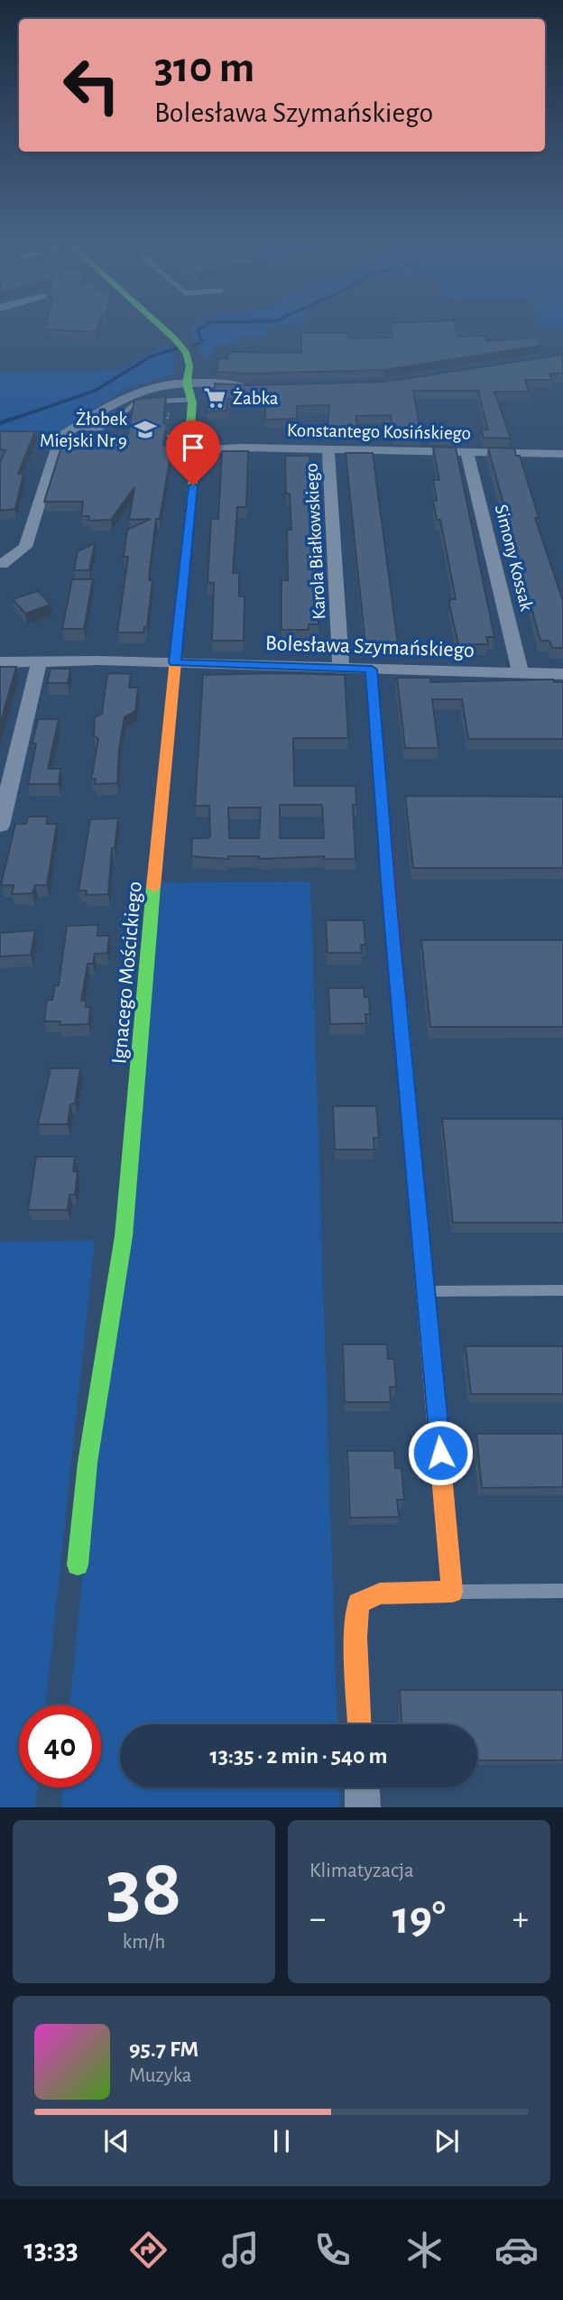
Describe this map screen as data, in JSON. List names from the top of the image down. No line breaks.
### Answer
{"streets":{"street":["Konstantego Kosińskiego","Karola Białkowskiego","Simony Kossak","Bolesława Szymańskiego","Ignacego Mościckiego"]},"crossings":[["Konstantego Kosińskiego","Karola Białkowskiego"],["Konstantego Kosińskiego","Simony Kossak"],["Konstantego Kosińskiego","Ignacego Mościckiego"],["Karola Białkowskiego","Bolesława Szymańskiego"],["Simony Kossak","Bolesława Szymańskiego"],["Bolesława Szymańskiego","Ignacego Mościckiego"]],"places":{"supermarket":["Żabka"],"school or university":["Żłobek Miejski Nr 9"]},"page":{"turn":["310 m","Bolesława Szymańskiego"],"limit":"40","trip":"13:35 · 2 min · 540 m","tile":[["38","km/h"],"Klimatyzacja"],"heat":["−","19°","+"],"song":["95.7 FM","Muzyka"],"tabs":"13:33"}}
